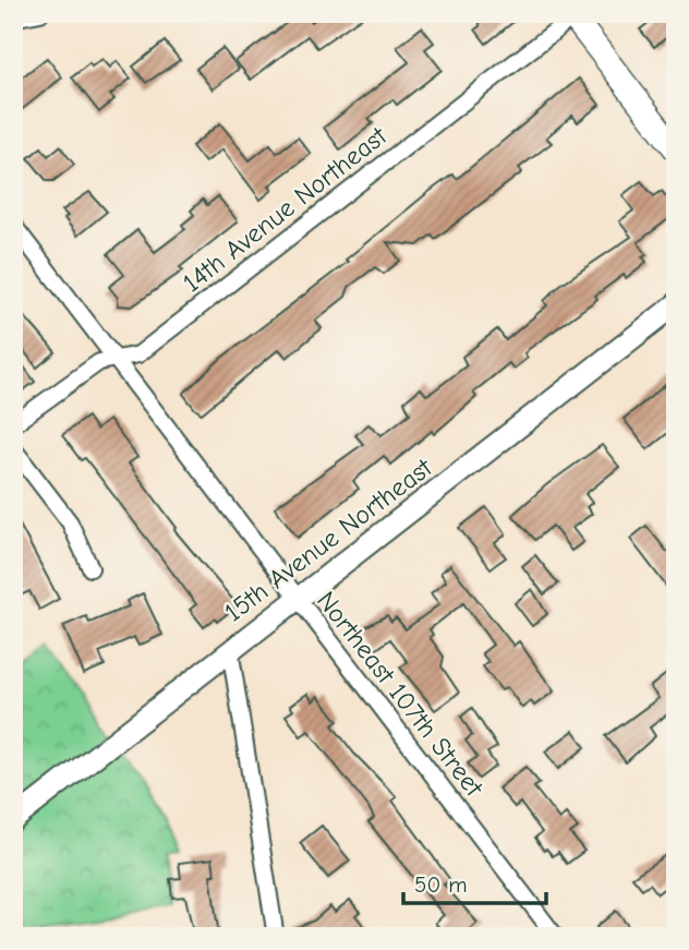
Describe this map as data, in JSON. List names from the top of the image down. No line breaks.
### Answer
{"streets":{"street":["14th Avenue Northeast","15th Avenue Northeast","Northeast 107th Street"]},"crossings":[["14th Avenue Northeast","Northeast 107th Street"],["15th Avenue Northeast","Northeast 107th Street"]],"scale_bar":"50 m"}
